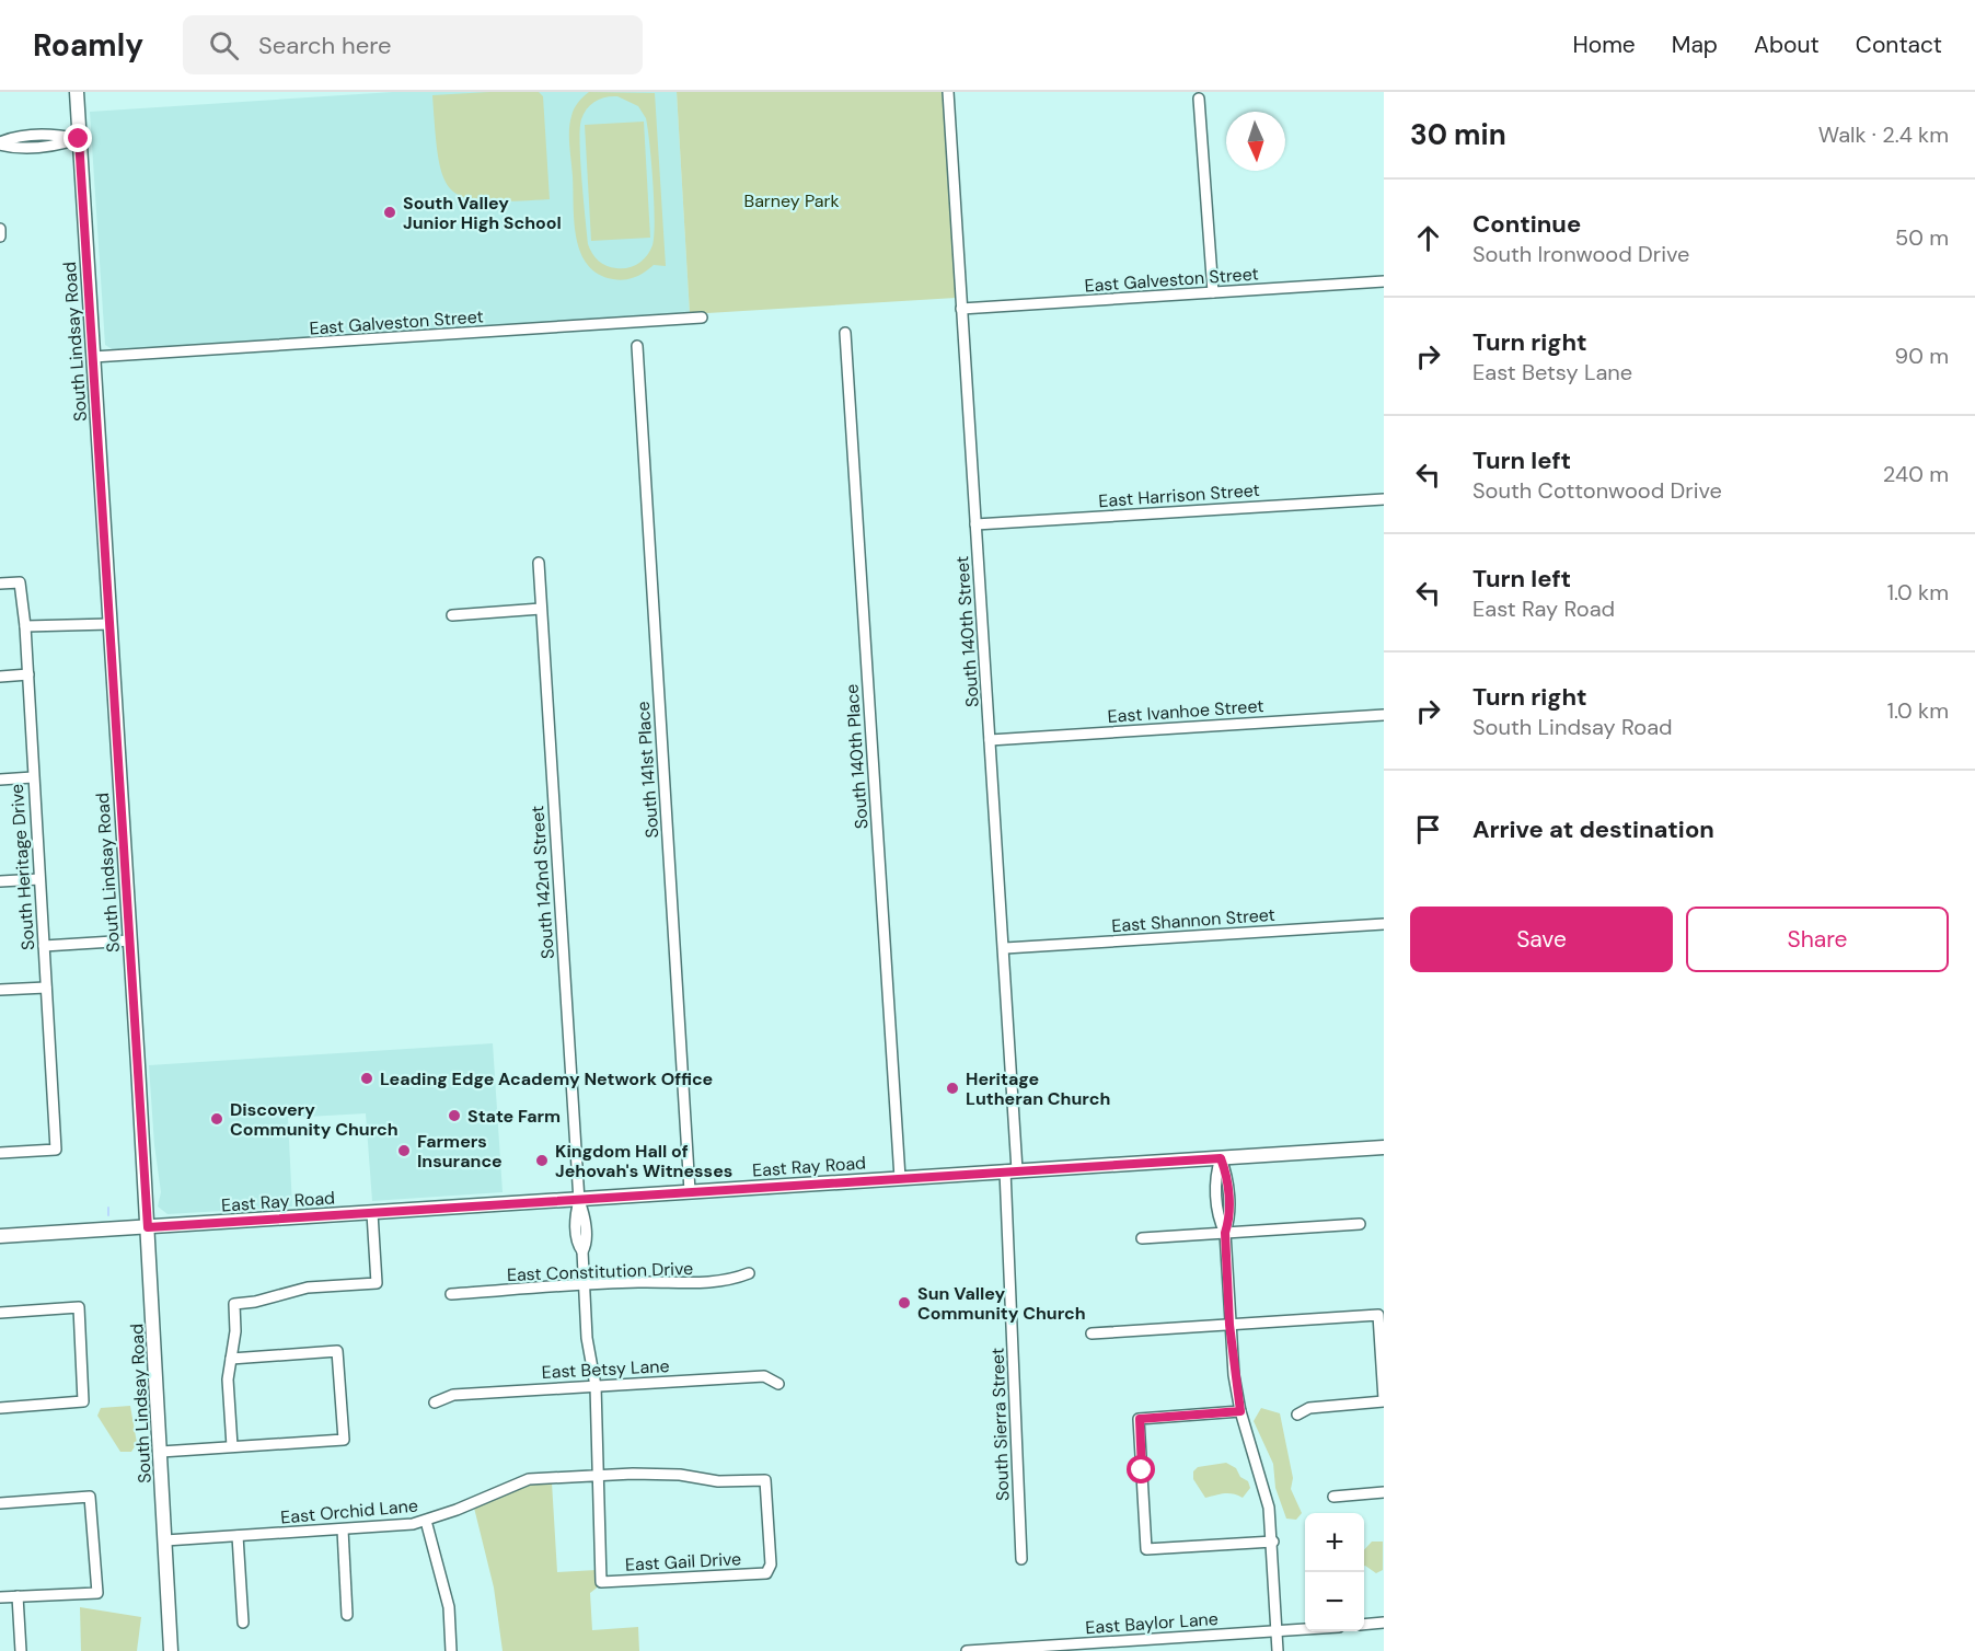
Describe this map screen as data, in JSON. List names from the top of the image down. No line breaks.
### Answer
{"streets":{"main road":["South Lindsay Road","East Ray Road"],"street":["East Galveston Street","East Harrison Street","South 140th Street","East Ivanhoe Street","South 140th Place","South 141st Place","South Heritage Drive","South 142nd Street","East Shannon Street","East Constitution Drive","East Betsy Lane","South Sierra Street","East Orchid Lane","East Gail Drive","East Baylor Lane"]},"crossings":[["East Galveston Street","South Lindsay Road"],["East Galveston Street","South 140th Street"],["South Lindsay Road","East Ray Road"],["South Lindsay Road","East Orchid Lane"],["East Harrison Street","South 140th Street"],["South 140th Street","East Ivanhoe Street"],["South 140th Street","East Shannon Street"],["South 140th Street","East Ray Road"],["South 140th Street","South Sierra Street"],["South 140th Place","East Ray Road"],["South 141st Place","East Ray Road"],["South 142nd Street","East Ray Road"],["South 142nd Street","East Constitution Drive"],["South 142nd Street","East Betsy Lane"],["South 142nd Street","East Orchid Lane"],["South 142nd Street","East Gail Drive"],["East Ray Road","South Sierra Street"],["East Orchid Lane","East Gail Drive"]],"parks":["Barney Park"],"places":["South Valley Junior High School","Leading Edge Academy Network Office","Heritage Lutheran Church","State Farm","Discovery Community Church","Farmers Insurance","Kingdom Hall of Jehovah's Witnesses","Sun Valley Community Church"],"north":"bottom","page":{"header":"Roamly","search":"Search here","nav":["Home","Map","About","Contact"],"heading":["30 min","Walk · 2.4 km"],"list":[["Continue","South Ironwood Drive","50 m"],["Turn right","East Betsy Lane","90 m"],["Turn left","South Cottonwood Drive","240 m"],["Turn left","East Ray Road","1.0 km"],["Turn right","South Lindsay Road","1.0 km"],"Arrive at destination"],"buttons":["Save","Share"],"map_buttons":["+","−"]}}
